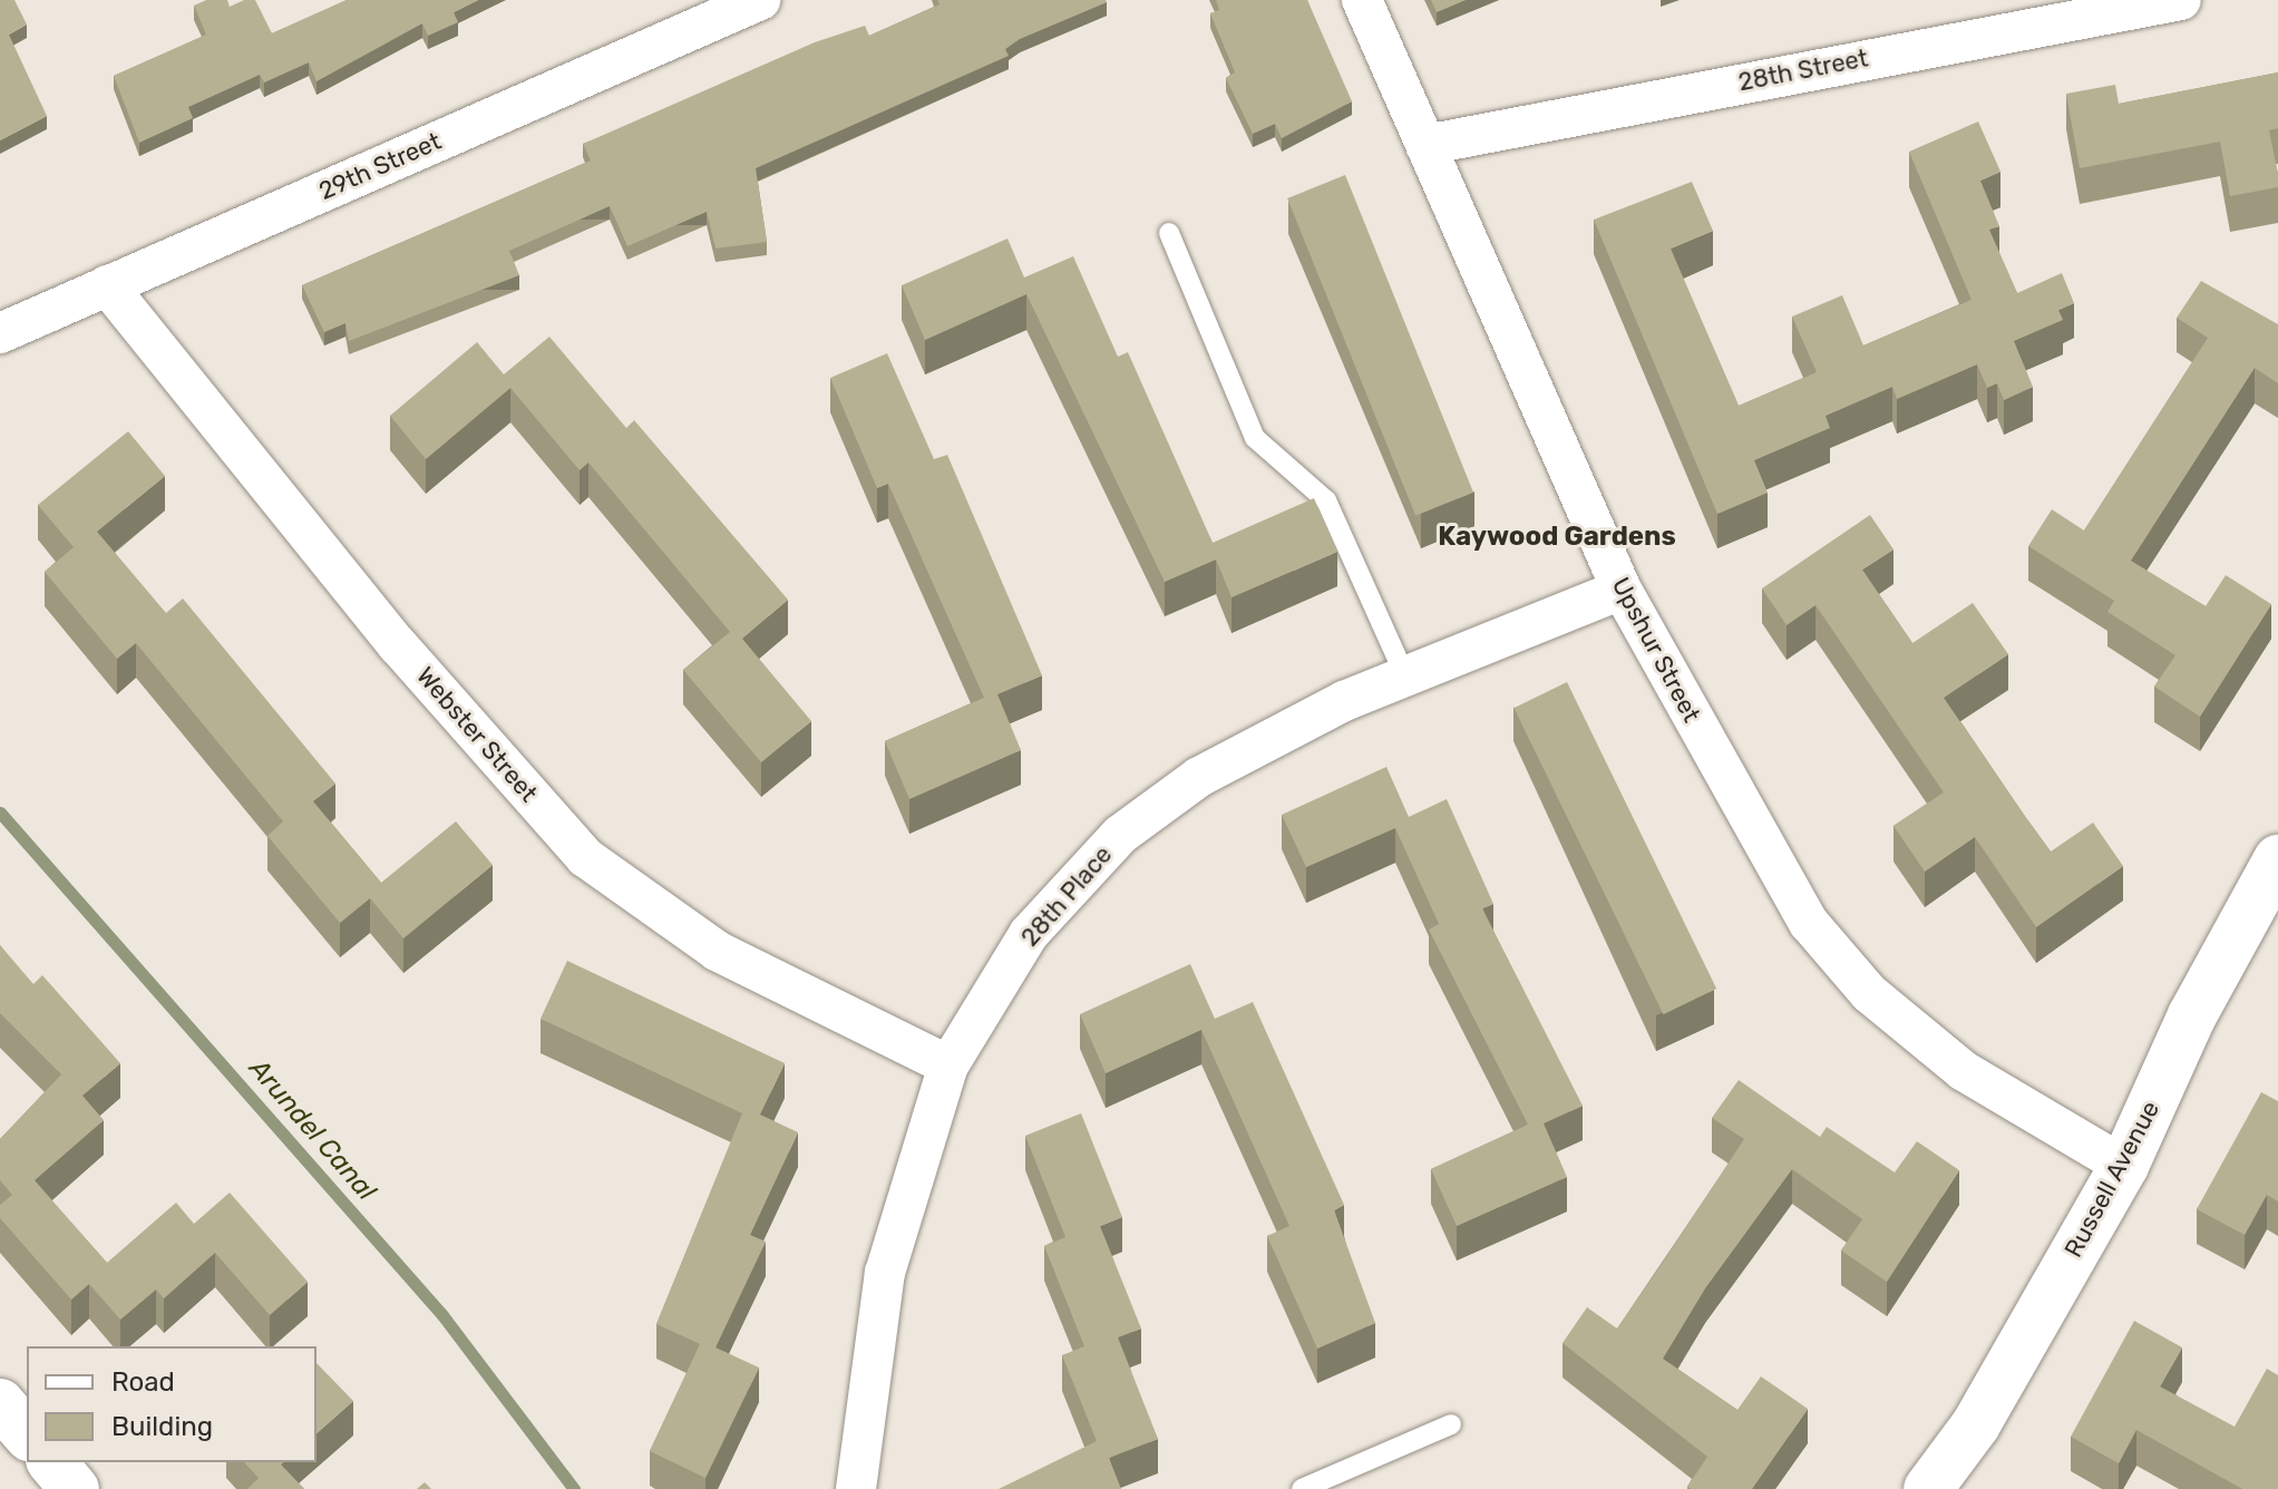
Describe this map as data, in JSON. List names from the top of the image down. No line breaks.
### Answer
{"streets":{"street":["28th Street","29th Street","Upshur Street","Webster Street","28th Place","Russell Avenue"]},"crossings":[["28th Street","Upshur Street"],["29th Street","Webster Street"],["Upshur Street","28th Place"],["Upshur Street","Russell Avenue"],["Webster Street","28th Place"]],"districts":["Kaywood Gardens"],"water":["Arundel Canal"],"legend":["Road","Building"]}
